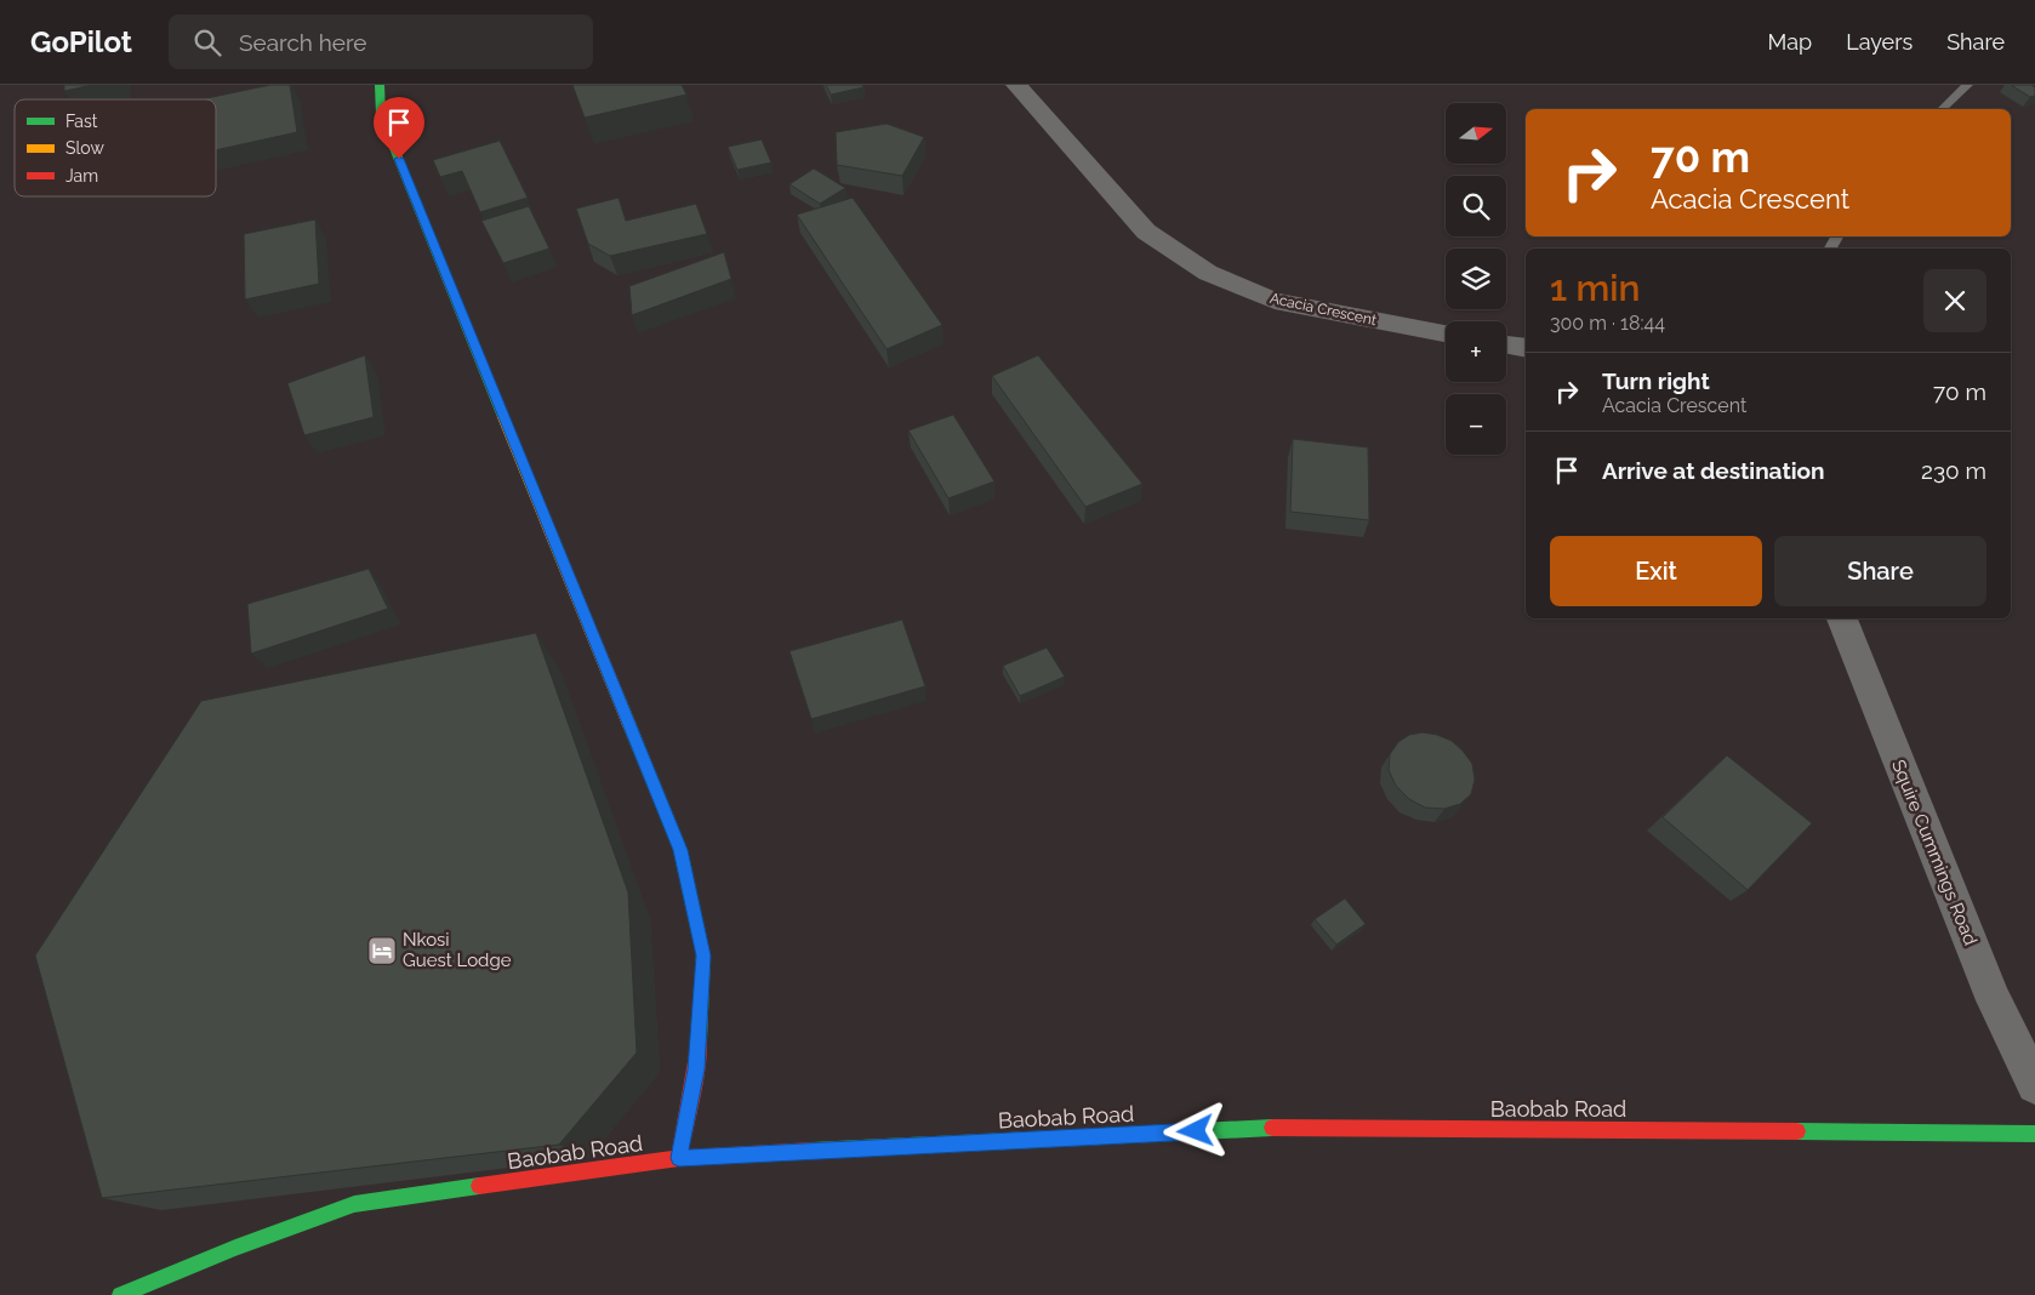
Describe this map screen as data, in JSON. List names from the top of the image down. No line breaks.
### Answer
{"streets":{"street":["Acacia Crescent","Squire Cummings Road","Baobab Road"]},"places":{"hotel":["Nkosi Guest Lodge"]},"legend":["Fast","Slow","Jam"],"north":"right","page":{"header":"GoPilot","search":"Search here","nav":["Map","Layers","Share"],"map_buttons":["+","−"],"turn":["70 m","Acacia Crescent"],"heading":["1 min","300 m · 18:44"],"list":[{"name":"Turn right","note":"Acacia Crescent","value":"70 m"},{"name":"Arrive at destination","value":"230 m"}],"buttons":["Exit","Share"]}}
